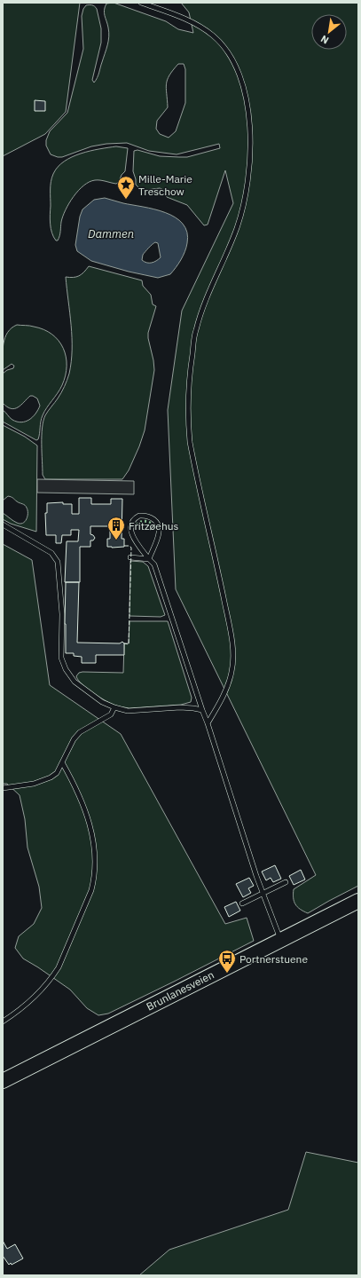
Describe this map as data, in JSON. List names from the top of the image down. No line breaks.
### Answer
{"streets":{"main road":["Brunlanesveien"]},"water":["Dammen"],"places":{"place":["Mille-Marie Treschow"],"building":["Fritzøehus"],"bus stop":["Portnerstuene"]},"north":"bottom left"}
